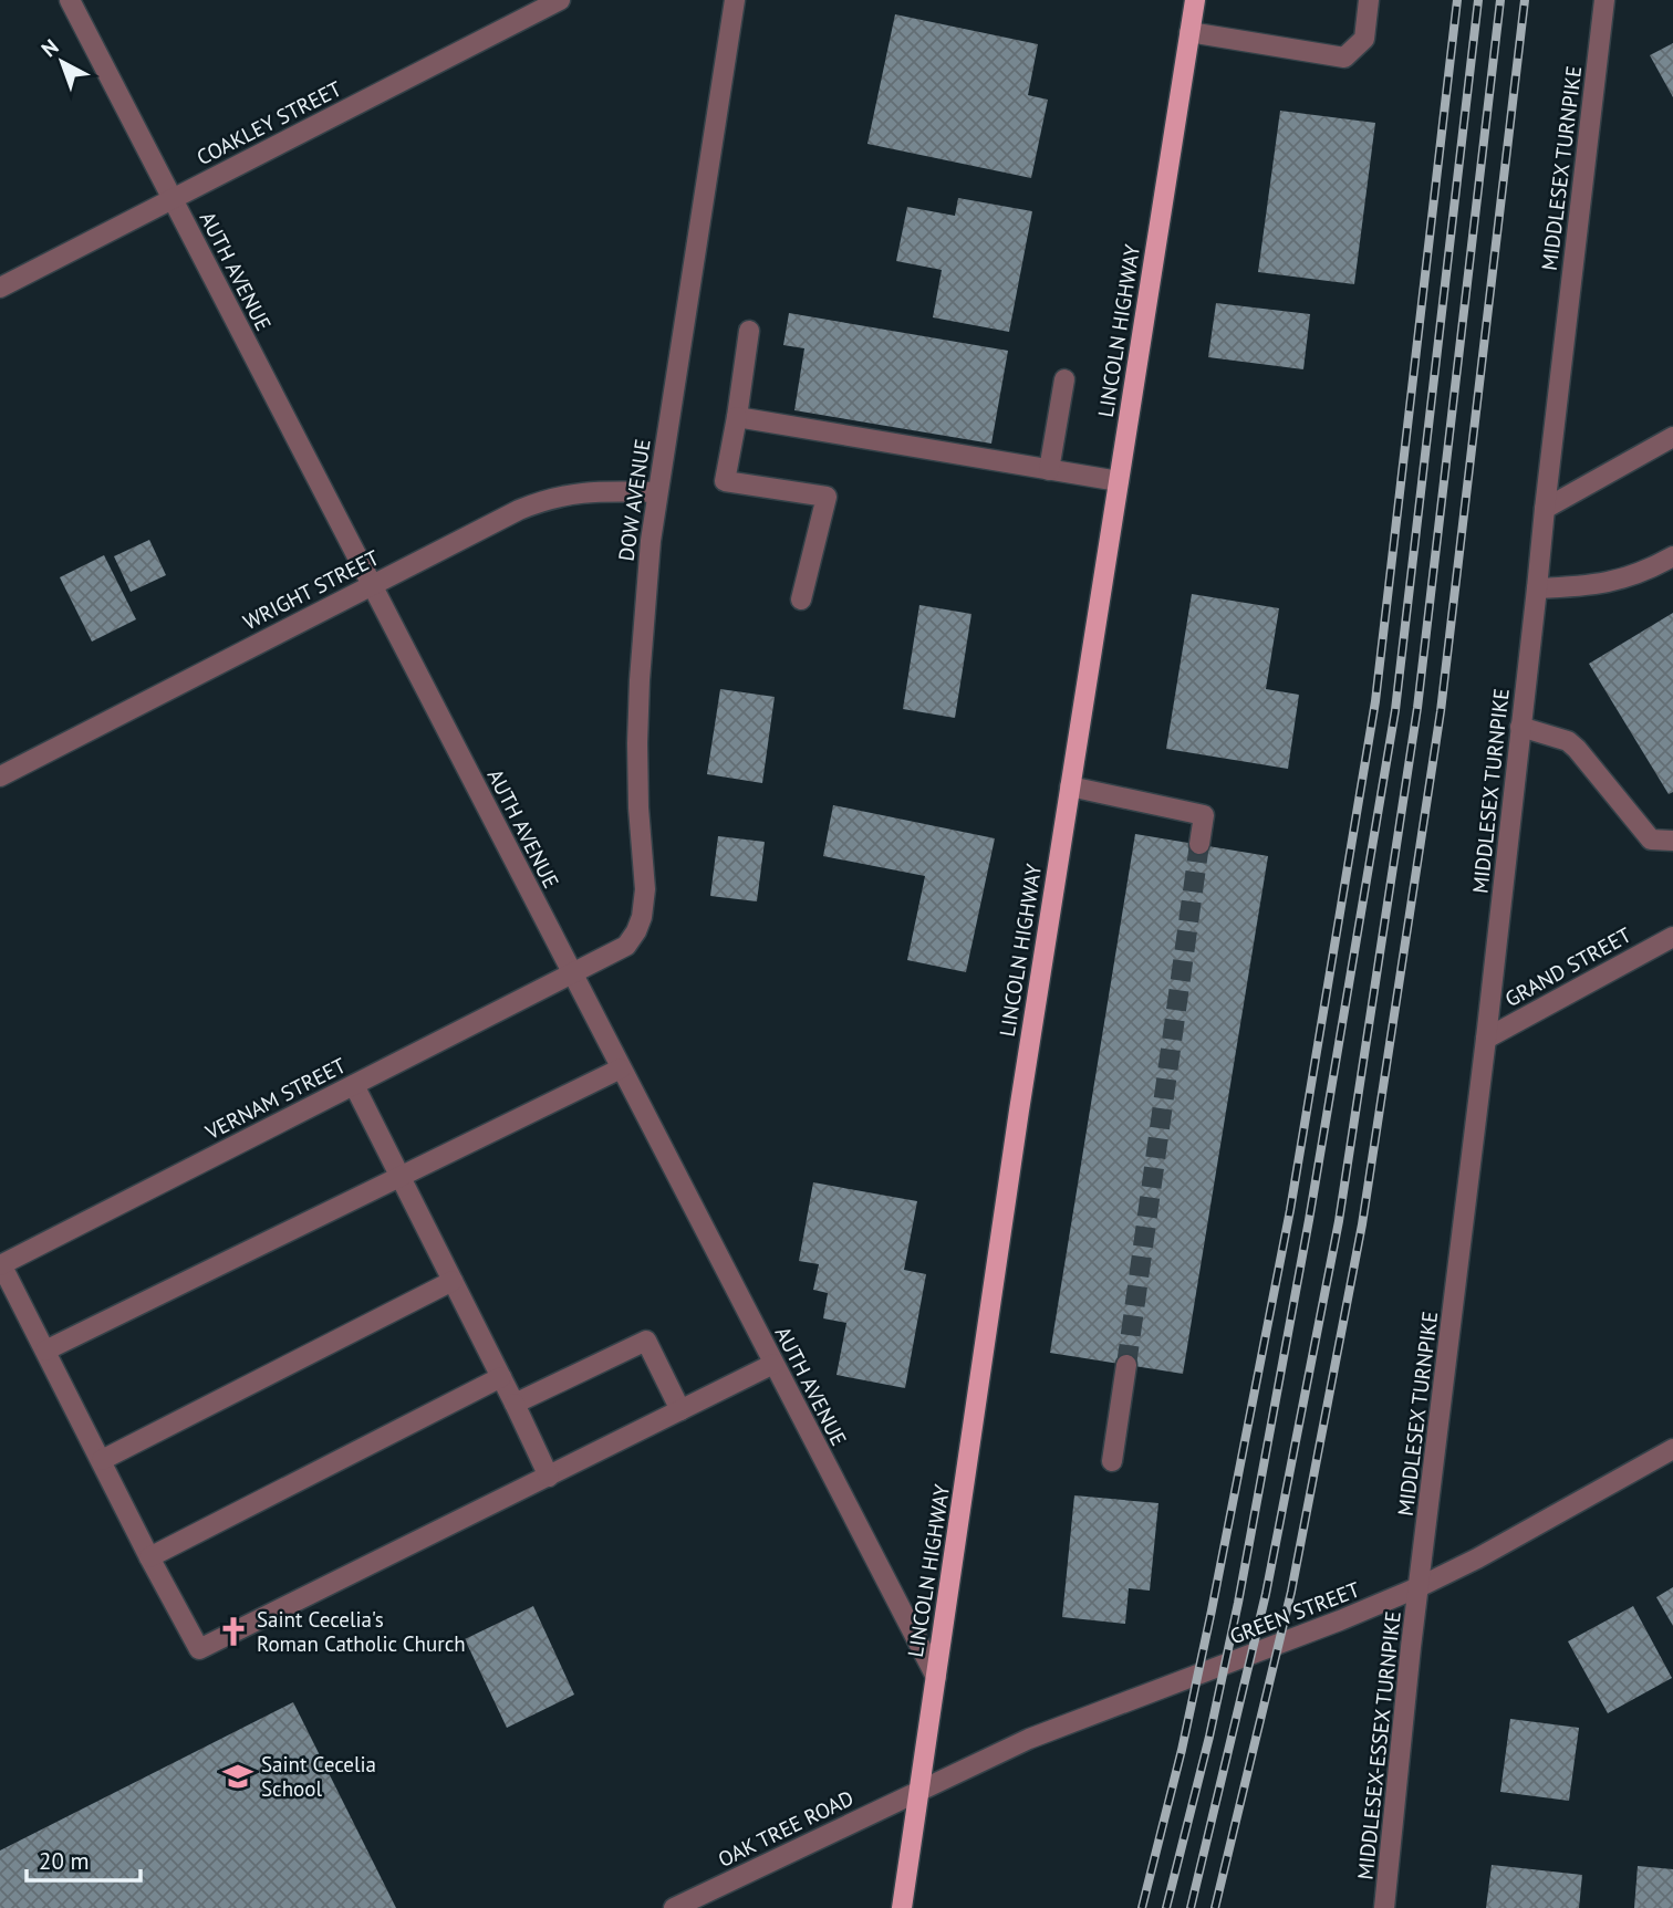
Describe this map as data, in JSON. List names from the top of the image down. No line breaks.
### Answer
{"streets":{"main road":["LINCOLN HIGHWAY"],"street":["COAKLEY STREET","MIDDLESEX TURNPIKE","AUTH AVENUE","DOW AVENUE","WRIGHT STREET","GRAND STREET","VERNAM STREET","GREEN STREET","MIDDLESEX-ESSEX TURNPIKE","OAK TREE ROAD"]},"crossings":[["COAKLEY STREET","AUTH AVENUE"],["MIDDLESEX TURNPIKE","GRAND STREET"],["MIDDLESEX TURNPIKE","GREEN STREET"],["MIDDLESEX TURNPIKE","MIDDLESEX-ESSEX TURNPIKE"],["AUTH AVENUE","LINCOLN HIGHWAY"],["AUTH AVENUE","DOW AVENUE"],["AUTH AVENUE","WRIGHT STREET"],["AUTH AVENUE","VERNAM STREET"],["LINCOLN HIGHWAY","GREEN STREET"],["LINCOLN HIGHWAY","OAK TREE ROAD"],["DOW AVENUE","WRIGHT STREET"],["DOW AVENUE","VERNAM STREET"],["GREEN STREET","MIDDLESEX-ESSEX TURNPIKE"],["GREEN STREET","OAK TREE ROAD"]],"places":{"church":["Saint Cecelia's Roman Catholic Church"],"school or university":["Saint Cecelia School"]},"scale_bar":"20 m","north":"top left"}
